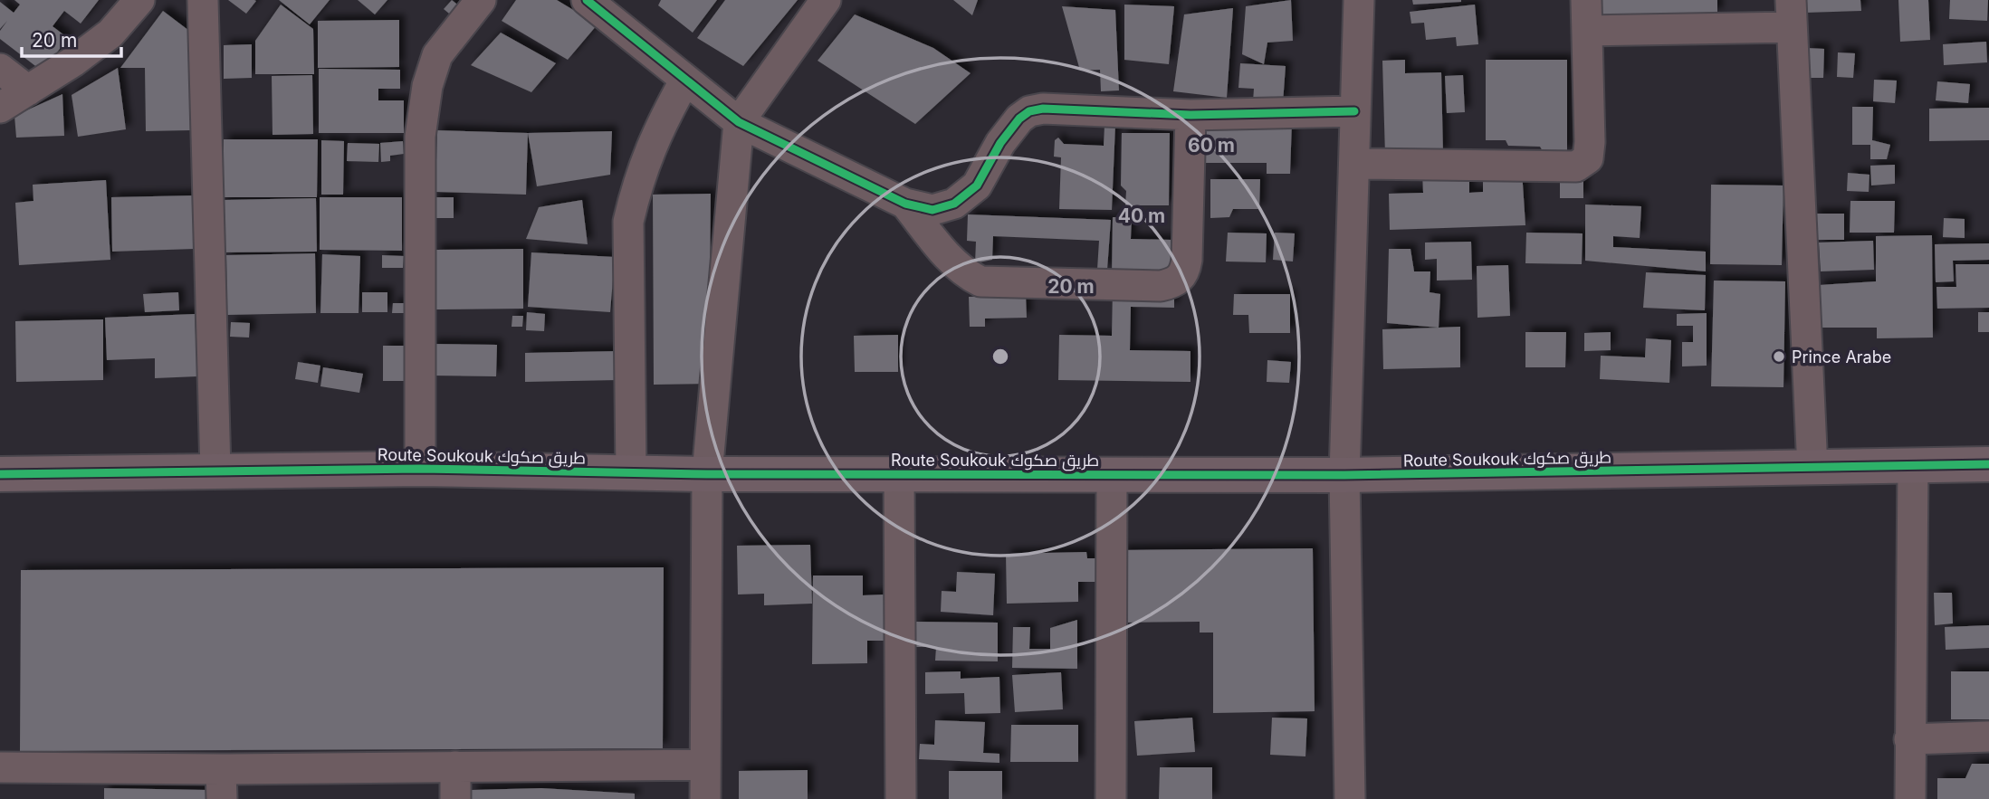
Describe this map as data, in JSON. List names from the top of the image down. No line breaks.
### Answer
{"streets":{"street":["Route Soukouk طريق صكوك"]},"places":["Prince Arabe"],"scale_bar":"20 m","rings":["60 m","40 m","20 m"]}
